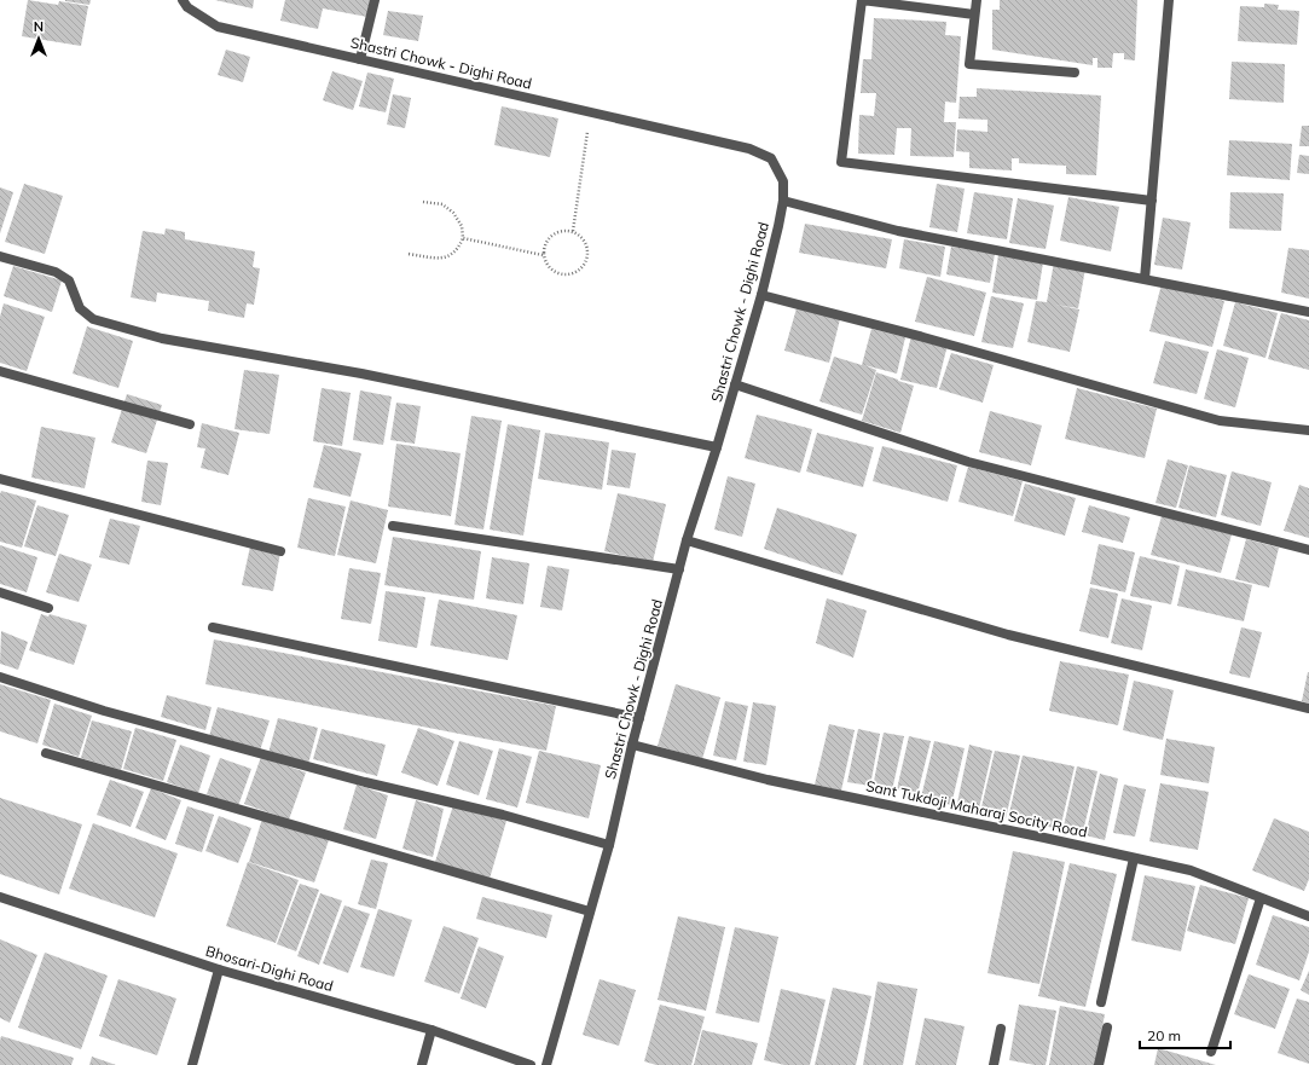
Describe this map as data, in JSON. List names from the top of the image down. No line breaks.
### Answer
{"streets":{"street":["Shastri Chowk - Dighi Road","Sant Tukdoji Maharaj Socity Road","Bhosari-Dighi Road"]},"crossings":[["Shastri Chowk - Dighi Road","Sant Tukdoji Maharaj Socity Road"]],"scale_bar":"20 m","north":"top"}
